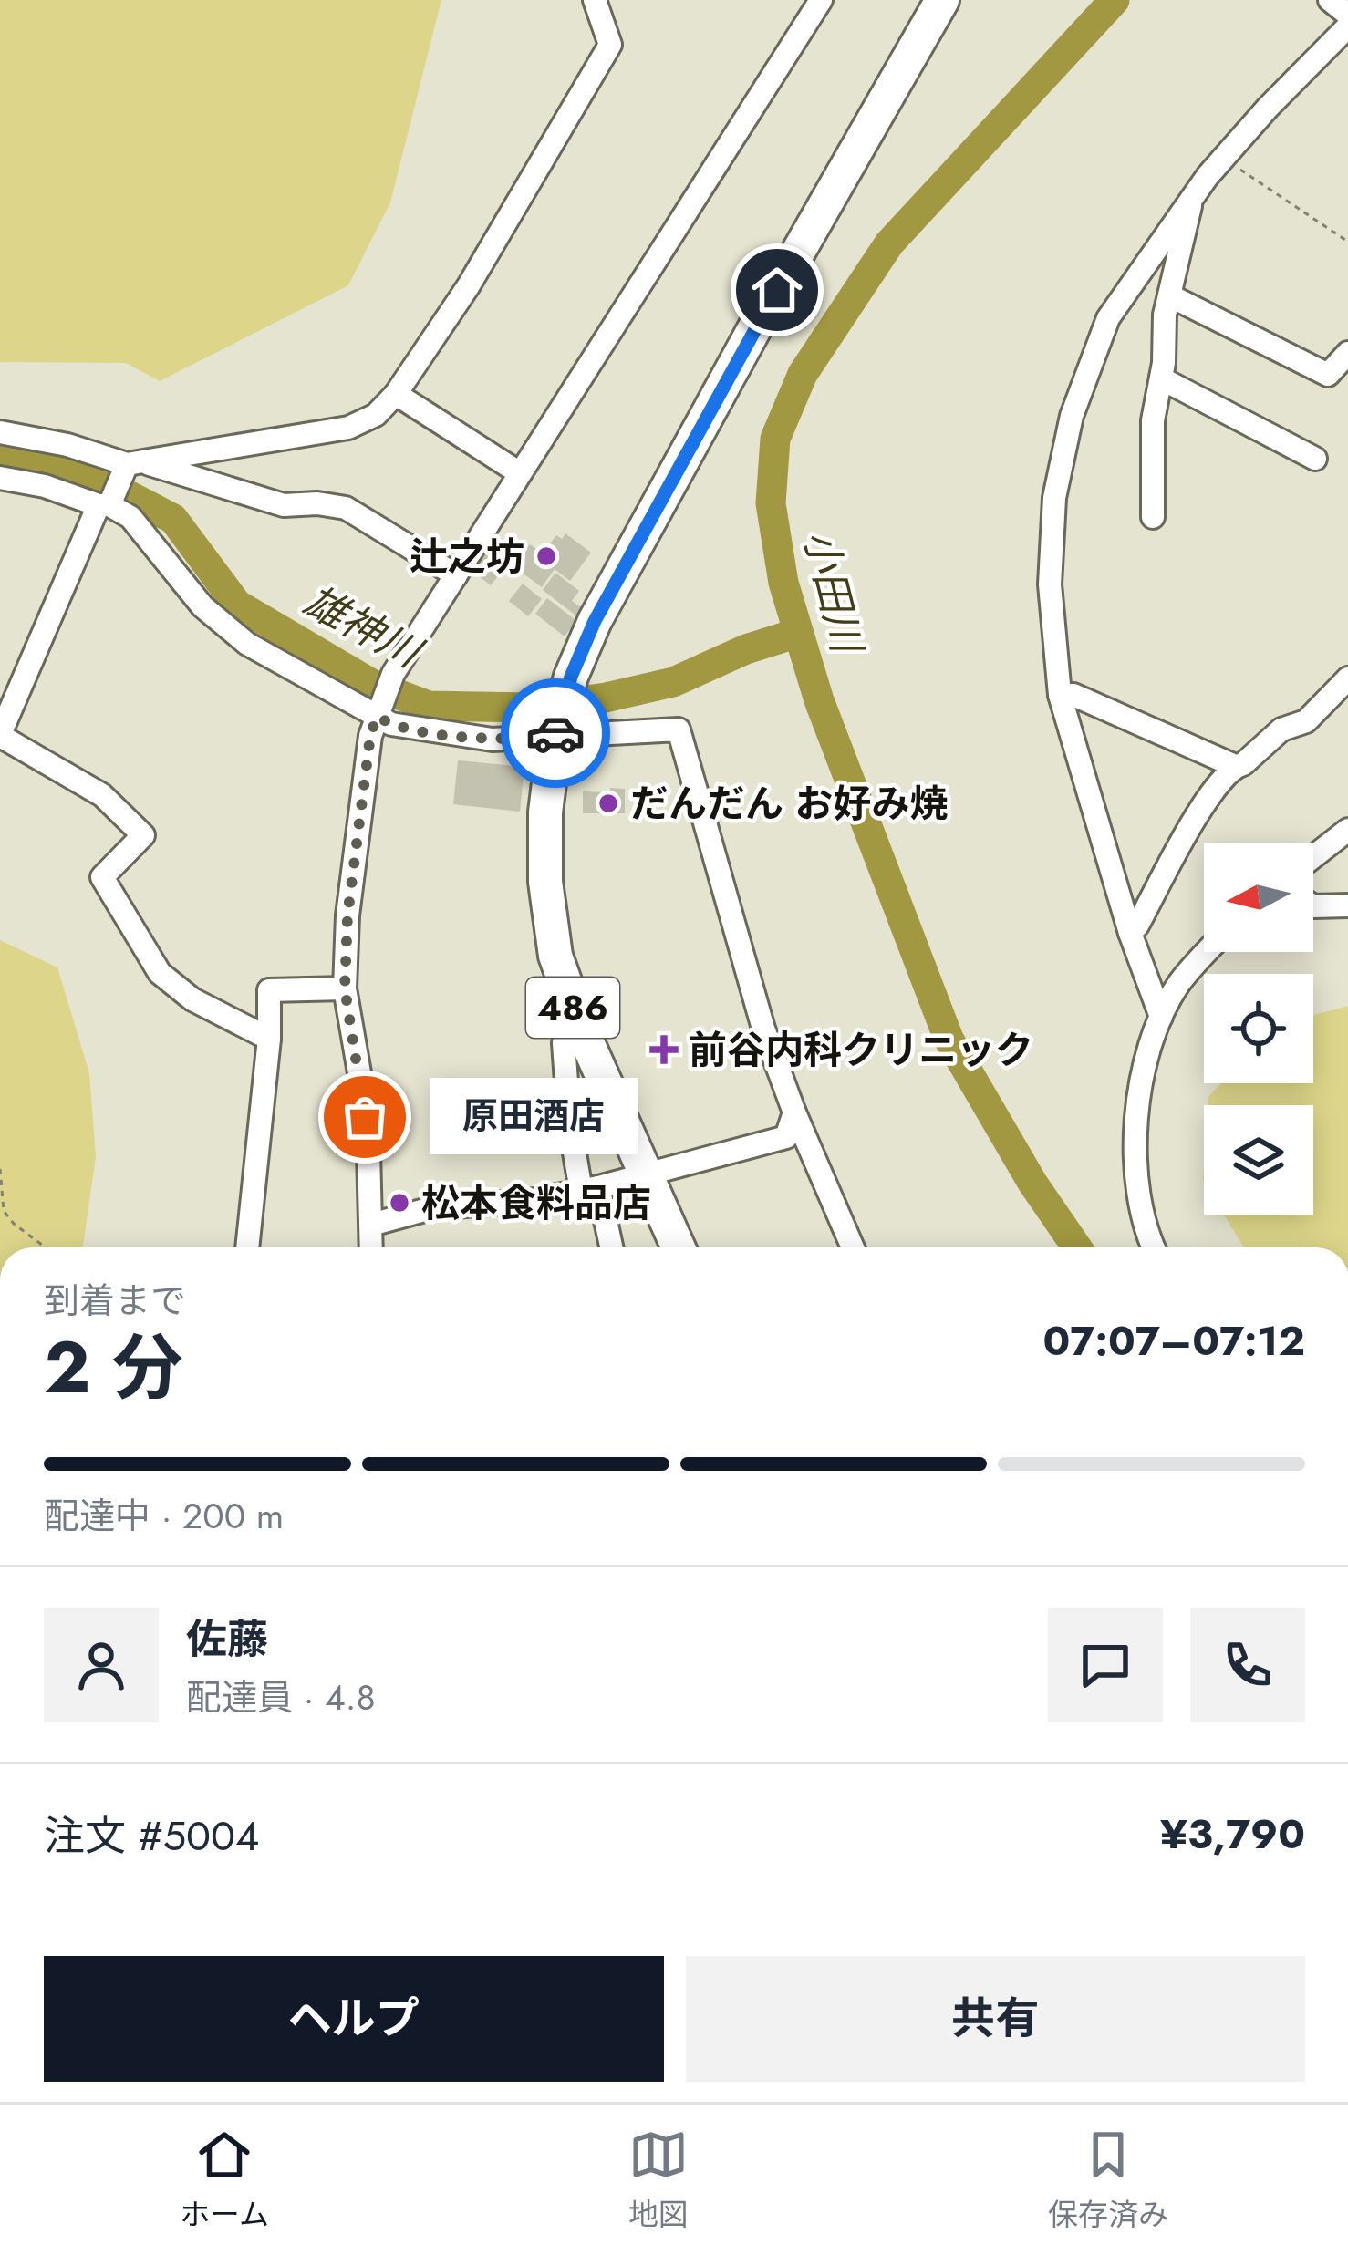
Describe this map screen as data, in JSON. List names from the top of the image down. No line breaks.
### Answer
{"streets":{"highway":["486"]},"water":["小田川","雄神川"],"places":{"other":["辻之坊","だんだん お好み焼","原田酒店","松本食料品店"],"health":["前谷内科クリニック"]},"north":"left","page":{"bubble":"原田酒店","heading":["2 分","到着まで","07:07–07:12"],"panel":["佐藤","配達員 · 4.8","注文 #5004","¥3,790"],"bar":"配達中 · 200 m","buttons":["ヘルプ","共有"],"tabs":["ホーム","地図","保存済み"]}}
